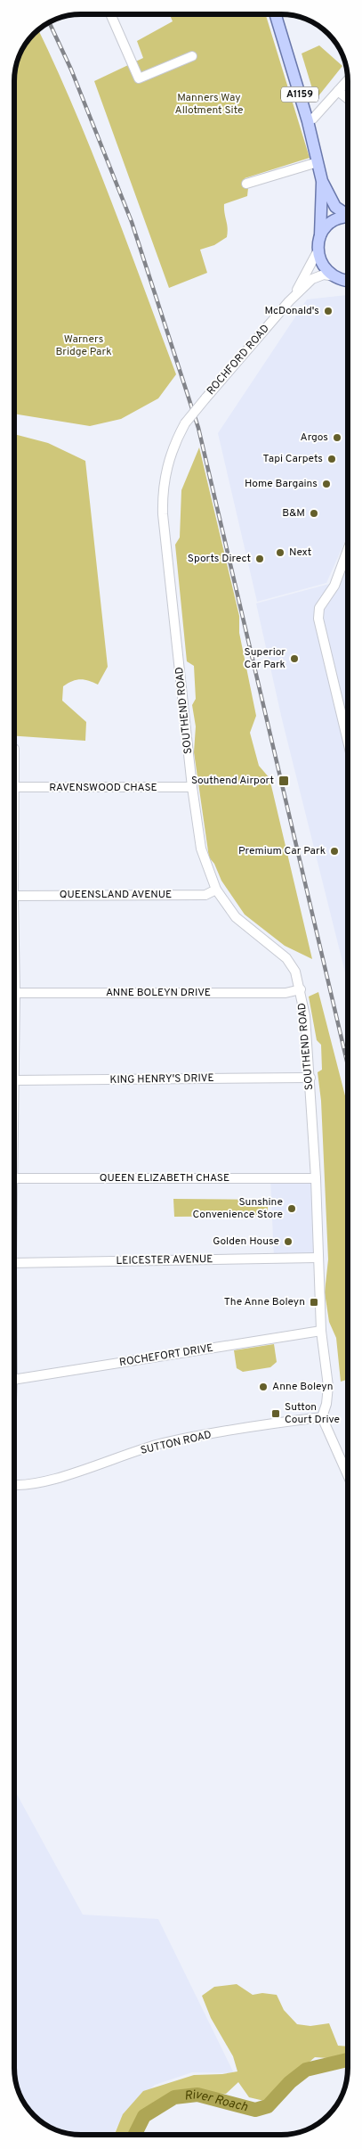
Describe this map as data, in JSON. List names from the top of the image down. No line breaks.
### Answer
{"streets":{"main road":["A1159"],"street":["ROCHFORD ROAD","SOUTHEND ROAD","RAVENSWOOD CHASE","QUEENSLAND AVENUE","ANNE BOLEYN DRIVE","KING HENRY'S DRIVE","QUEEN ELIZABETH CHASE","LEICESTER AVENUE","ROCHEFORT DRIVE","SUTTON ROAD"]},"crossings":[["A1159","ROCHFORD ROAD"],["ROCHFORD ROAD","SOUTHEND ROAD"],["SOUTHEND ROAD","RAVENSWOOD CHASE"],["SOUTHEND ROAD","QUEENSLAND AVENUE"],["SOUTHEND ROAD","ANNE BOLEYN DRIVE"],["SOUTHEND ROAD","KING HENRY'S DRIVE"],["SOUTHEND ROAD","QUEEN ELIZABETH CHASE"],["SOUTHEND ROAD","LEICESTER AVENUE"],["SOUTHEND ROAD","ROCHEFORT DRIVE"],["SOUTHEND ROAD","SUTTON ROAD"]],"water":["River Roach"],"parks":["Manners Way Allotment Site","Warners Bridge Park"],"places":{"other":["McDonald's","Argos","Tapi Carpets","Home Bargains","B&M","Next","Sports Direct","Superior Car Park","Premium Car Park","Sunshine Convenience Store","Golden House","Anne Boleyn"],"transit":["Southend Airport","The Anne Boleyn","Sutton Court Drive"]}}
